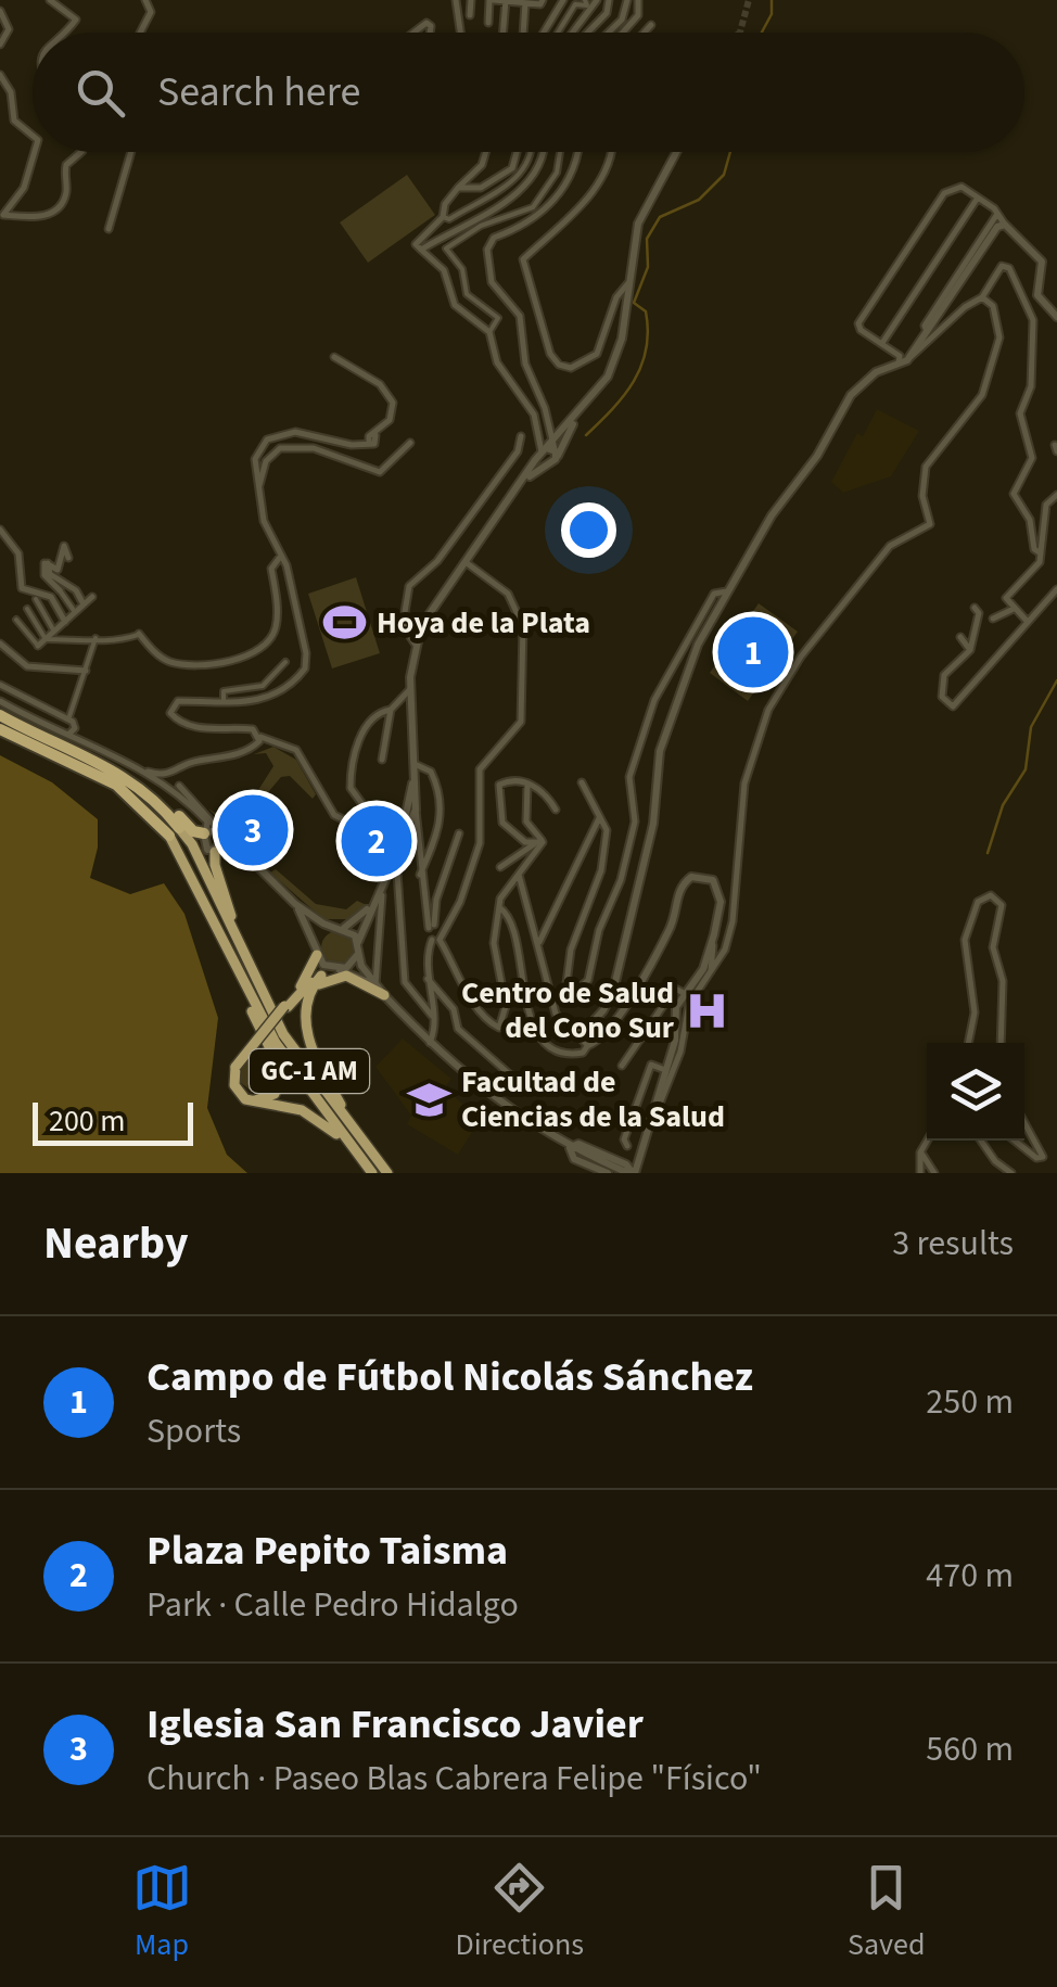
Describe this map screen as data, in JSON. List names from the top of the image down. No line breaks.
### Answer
{"streets":{"highway":["GC-1 AM"]},"places":{"sports":["Hoya de la Plata"],"hospital":["Centro de Salud del Cono Sur"],"school or university":["Facultad de Ciencias de la Salud"]},"scale_bar":"200 m","page":{"search":"Search here","pins":["1","3","2"],"scale":"200 m","heading":["Nearby","3 results"],"list":[{"mark":"1","name":"Campo de Fútbol Nicolás Sánchez","note":"Sports","value":"250 m"},{"mark":"2","name":"Plaza Pepito Taisma","note":"Park · Calle Pedro Hidalgo","value":"470 m"},{"mark":"3","name":"Iglesia San Francisco Javier","note":"Church · Paseo Blas Cabrera Felipe \"Físico\"","value":"560 m"}],"nav":["Map","Directions","Saved"]}}
